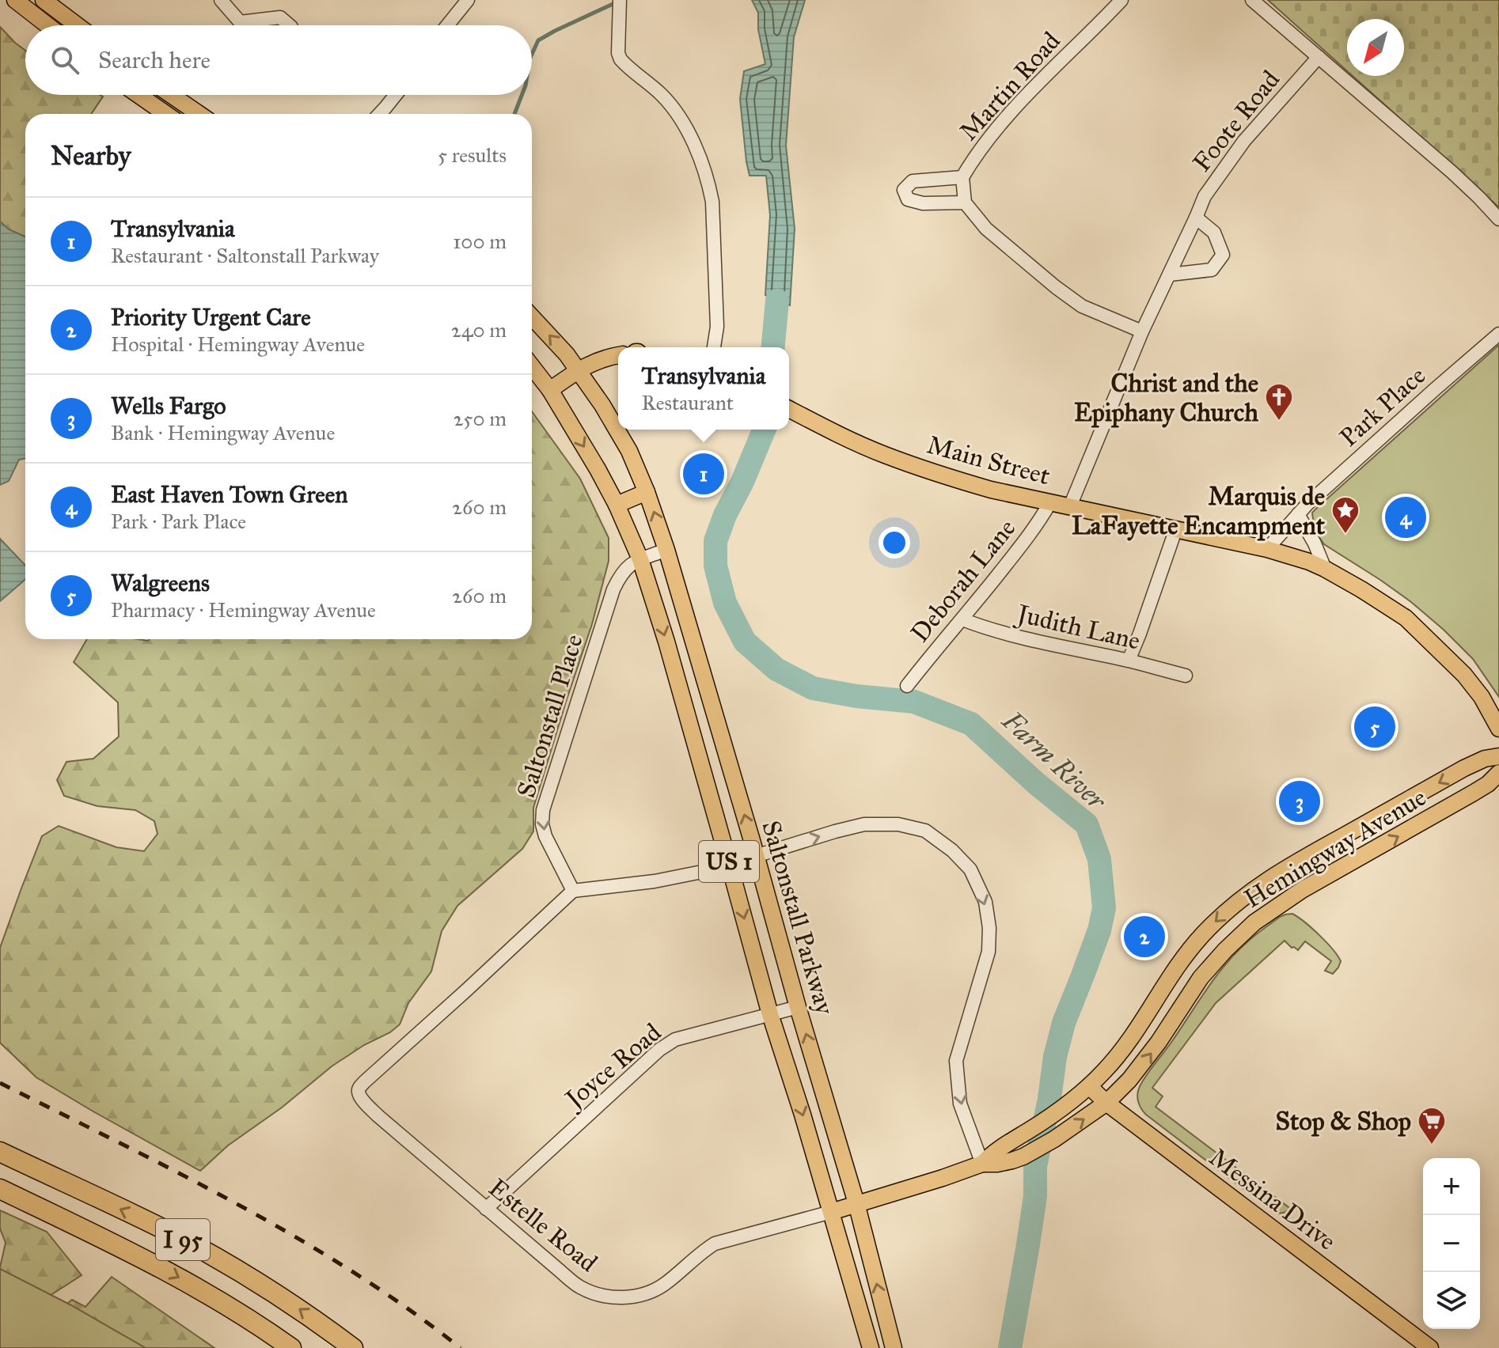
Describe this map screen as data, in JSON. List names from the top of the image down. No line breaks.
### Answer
{"streets":{"highway":["I 95"],"main road":["Main Street","Hemingway Avenue","US 1","Saltonstall Parkway","Messina Drive"],"street":["Martin Road","Foote Road","Park Place","Deborah Lane","Judith Lane","Saltonstall Place","Joyce Road","Estelle Road"]},"crossings":[["Foote Road","Main Street"],["Park Place","Main Street"],["Main Street","Deborah Lane"],["Deborah Lane","Judith Lane"],["Saltonstall Place","Saltonstall Parkway"],["Saltonstall Place","Estelle Road"],["Hemingway Avenue","Saltonstall Parkway"],["Hemingway Avenue","Messina Drive"],["Hemingway Avenue","Estelle Road"],["US 1","Saltonstall Parkway"],["Saltonstall Parkway","Joyce Road"],["Saltonstall Parkway","Estelle Road"],["Joyce Road","Estelle Road"]],"one_way":["Saltonstall Place"],"water":["Farm River"],"places":{"church":["Christ and the Epiphany Church"],"place":["Marquis de LaFayette Encampment"],"supermarket":["Stop & Shop"]},"north":"bottom left","page":{"search":"Search here","heading":["Nearby","5 results"],"list":[{"mark":"1","name":"Transylvania","note":"Restaurant · Saltonstall Parkway","value":"100 m"},{"mark":"2","name":"Priority Urgent Care","note":"Hospital · Hemingway Avenue","value":"240 m"},{"mark":"3","name":"Wells Fargo","note":"Bank · Hemingway Avenue","value":"250 m"},{"mark":"4","name":"East Haven Town Green","note":"Park · Park Place","value":"260 m"},{"mark":"5","name":"Walgreens","note":"Pharmacy · Hemingway Avenue","value":"260 m"}],"popup":["Transylvania","Restaurant"],"pins":["1","4","5","3","2"],"map_buttons":["+","−"]}}
